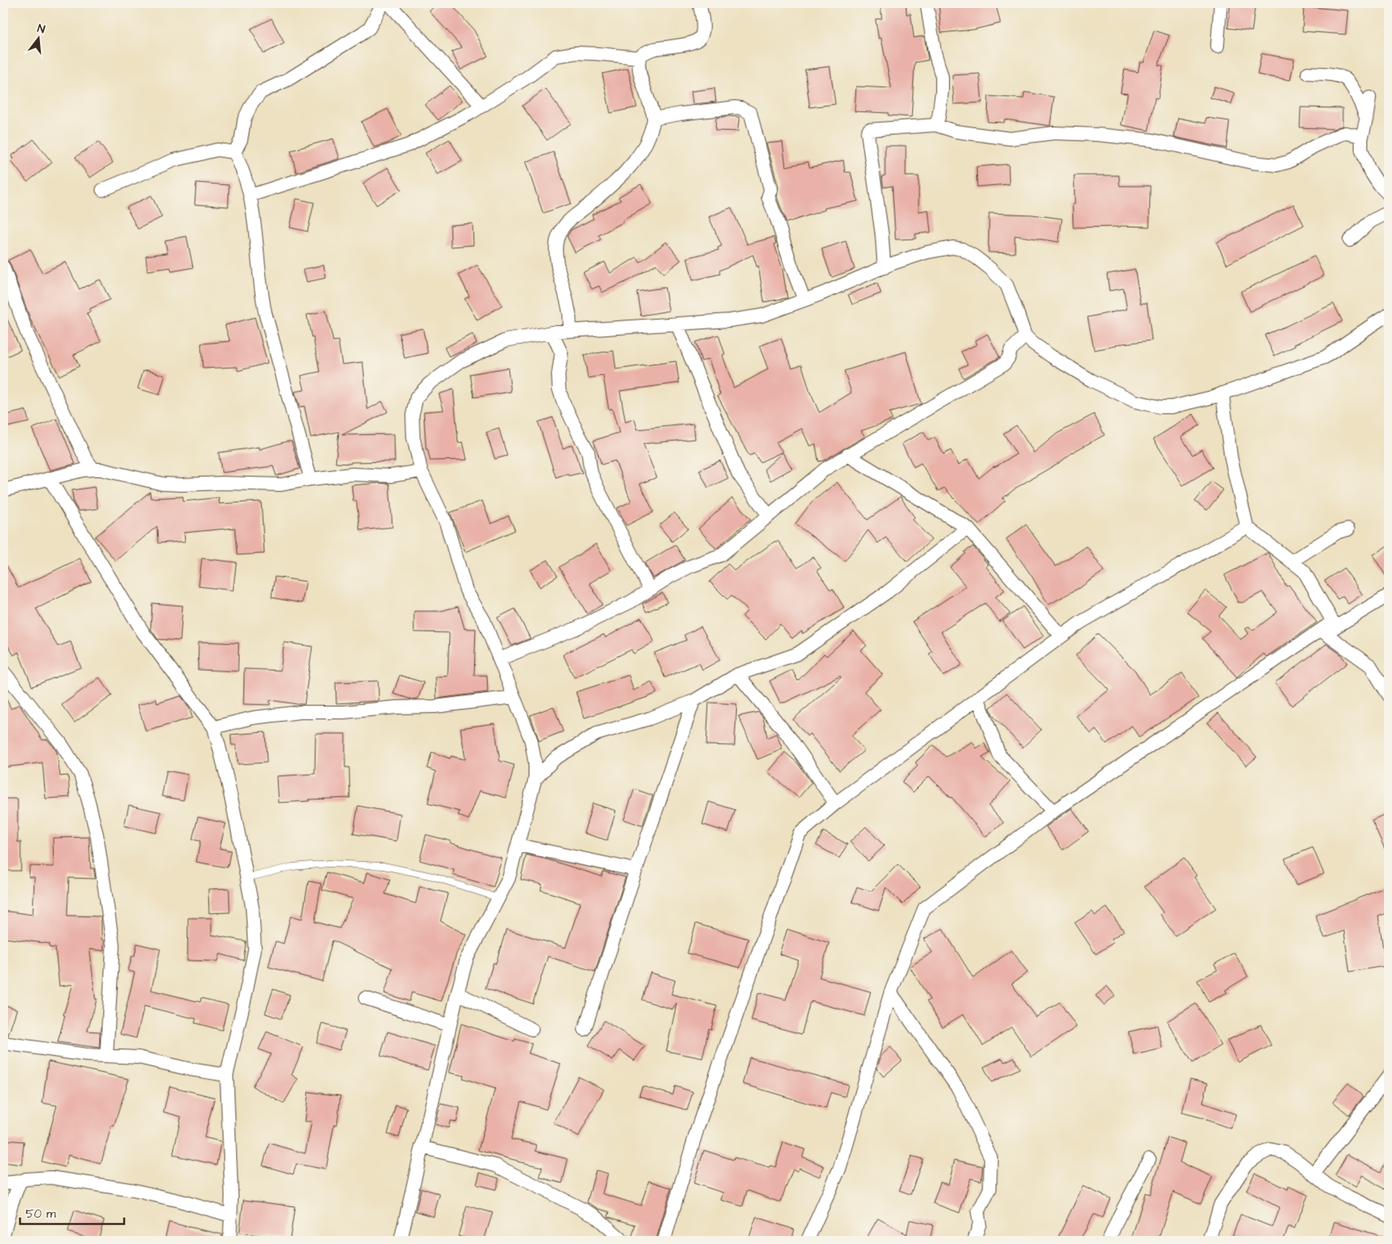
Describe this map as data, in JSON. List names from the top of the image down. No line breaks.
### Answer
{"scale_bar":"50 m","north":"top"}
